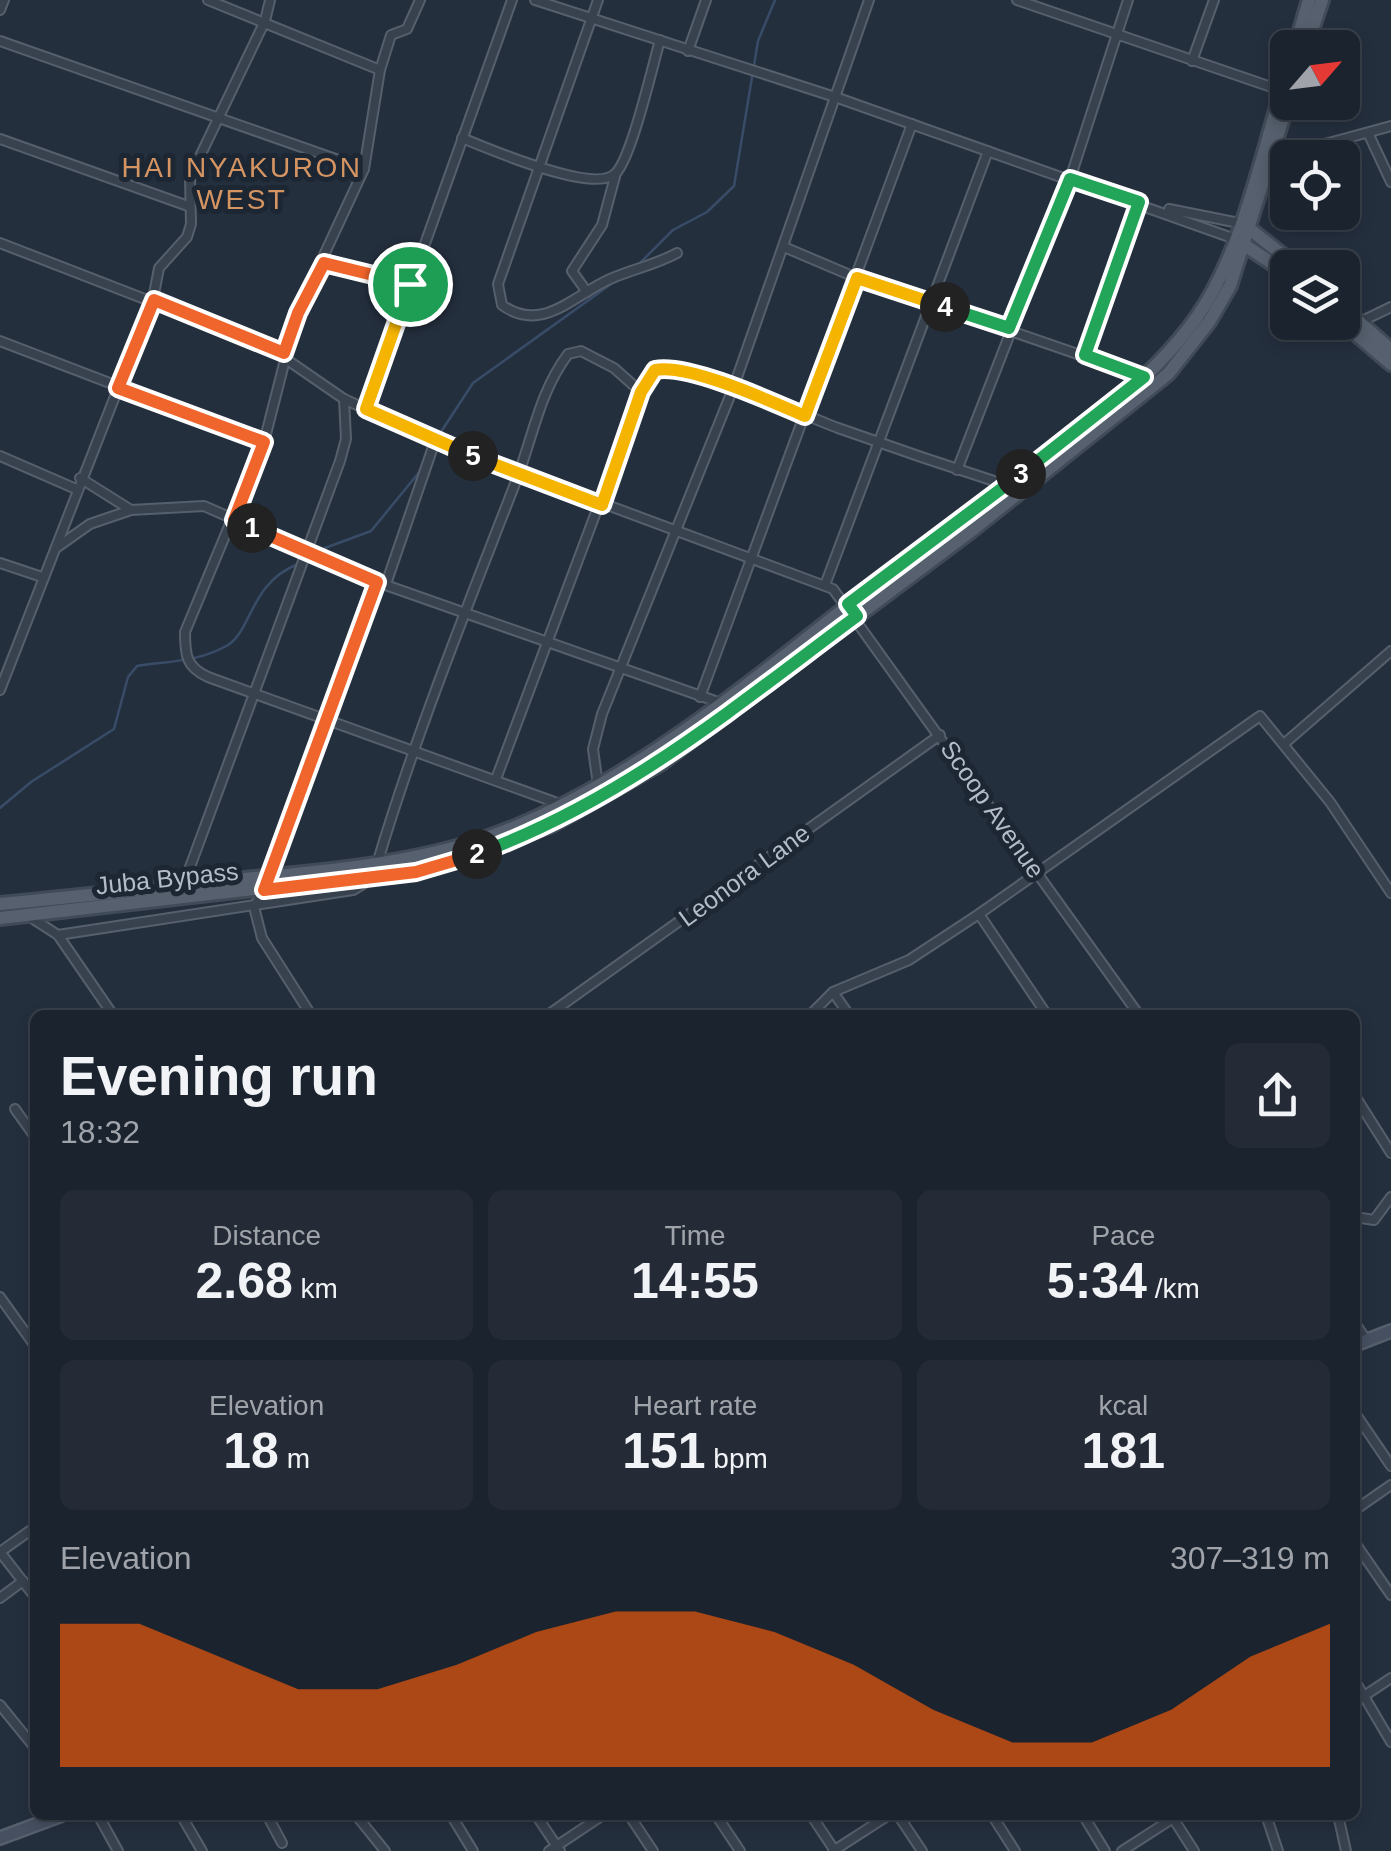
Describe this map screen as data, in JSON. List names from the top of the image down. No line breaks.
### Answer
{"streets":{"main road":["Juba Bypass"],"street":["Scoop Avenue","Leonora Lane"]},"crossings":[["Scoop Avenue","Leonora Lane"],["Scoop Avenue","Juba Bypass"]],"districts":["HAI NYAKURON WEST"],"north":"top right","page":{"pins":["4","5","3","1","2"],"heading":["Evening run","18:32"],"stats":[["Distance","2.68 km"],["Time","14:55"],["Pace","5:34 /km"],["Elevation","18 m"],["Heart rate","151 bpm"],["kcal","181"]],"chart":["Elevation","307–319 m"]}}
